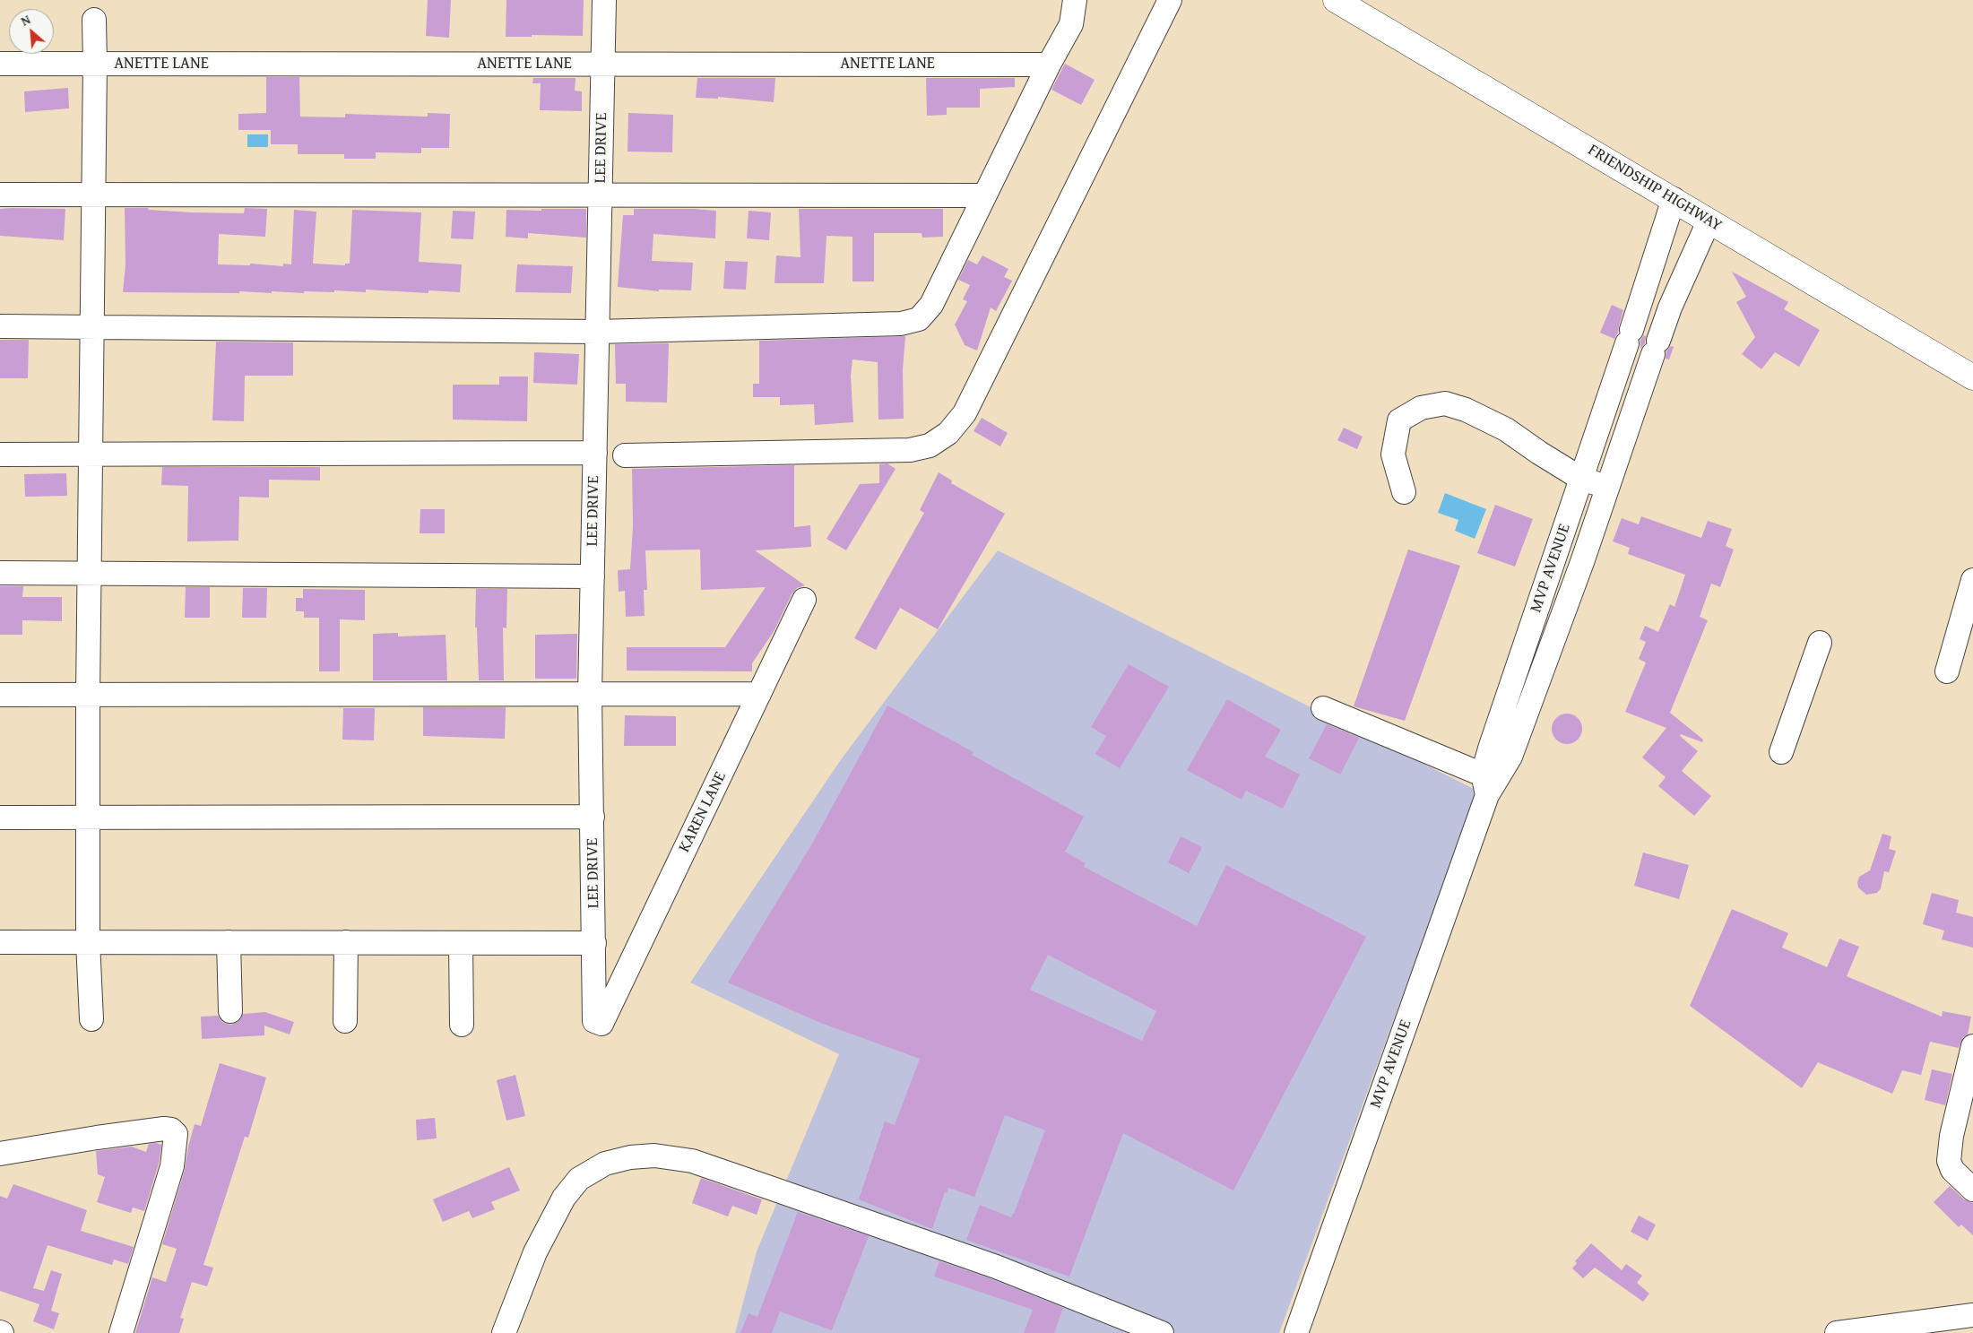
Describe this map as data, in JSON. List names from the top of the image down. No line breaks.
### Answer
{"streets":{"main road":["FRIENDSHIP HIGHWAY"],"street":["ANETTE LANE","LEE DRIVE","MVP AVENUE","KAREN LANE"]},"crossings":[["ANETTE LANE","LEE DRIVE"],["LEE DRIVE","KAREN LANE"],["FRIENDSHIP HIGHWAY","MVP AVENUE"]],"north":"top left"}
